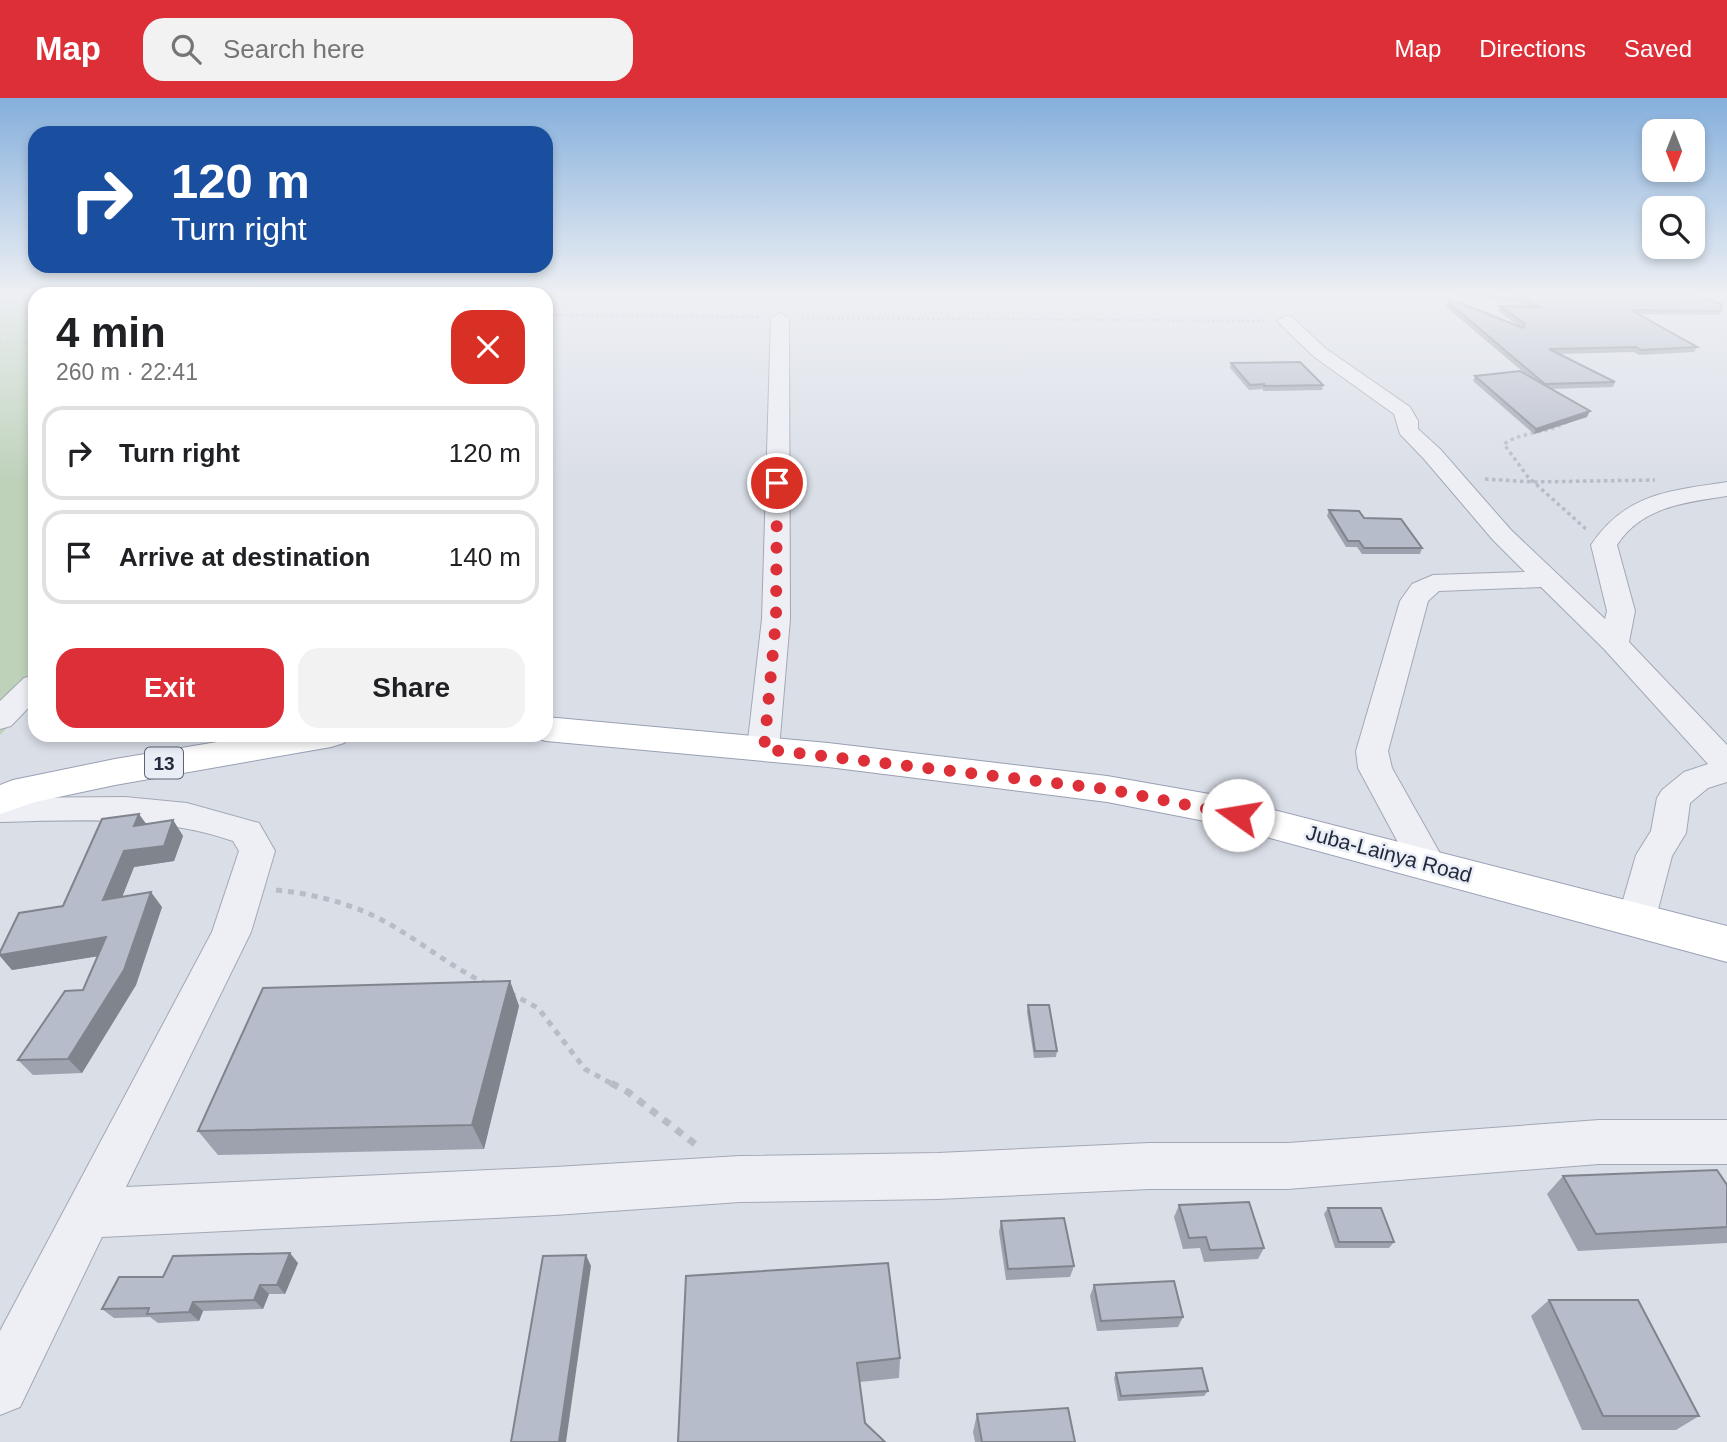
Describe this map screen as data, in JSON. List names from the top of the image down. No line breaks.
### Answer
{"streets":{"main road":["13","Juba-Lainya Road"]},"north":"bottom","page":{"header":"Map","search":"Search here","nav":["Map","Directions","Saved"],"turn":["120 m","Turn right"],"heading":["4 min","260 m · 22:41"],"list":[{"name":"Turn right","value":"120 m"},{"name":"Arrive at destination","value":"140 m"}],"buttons":["Exit","Share"]}}
